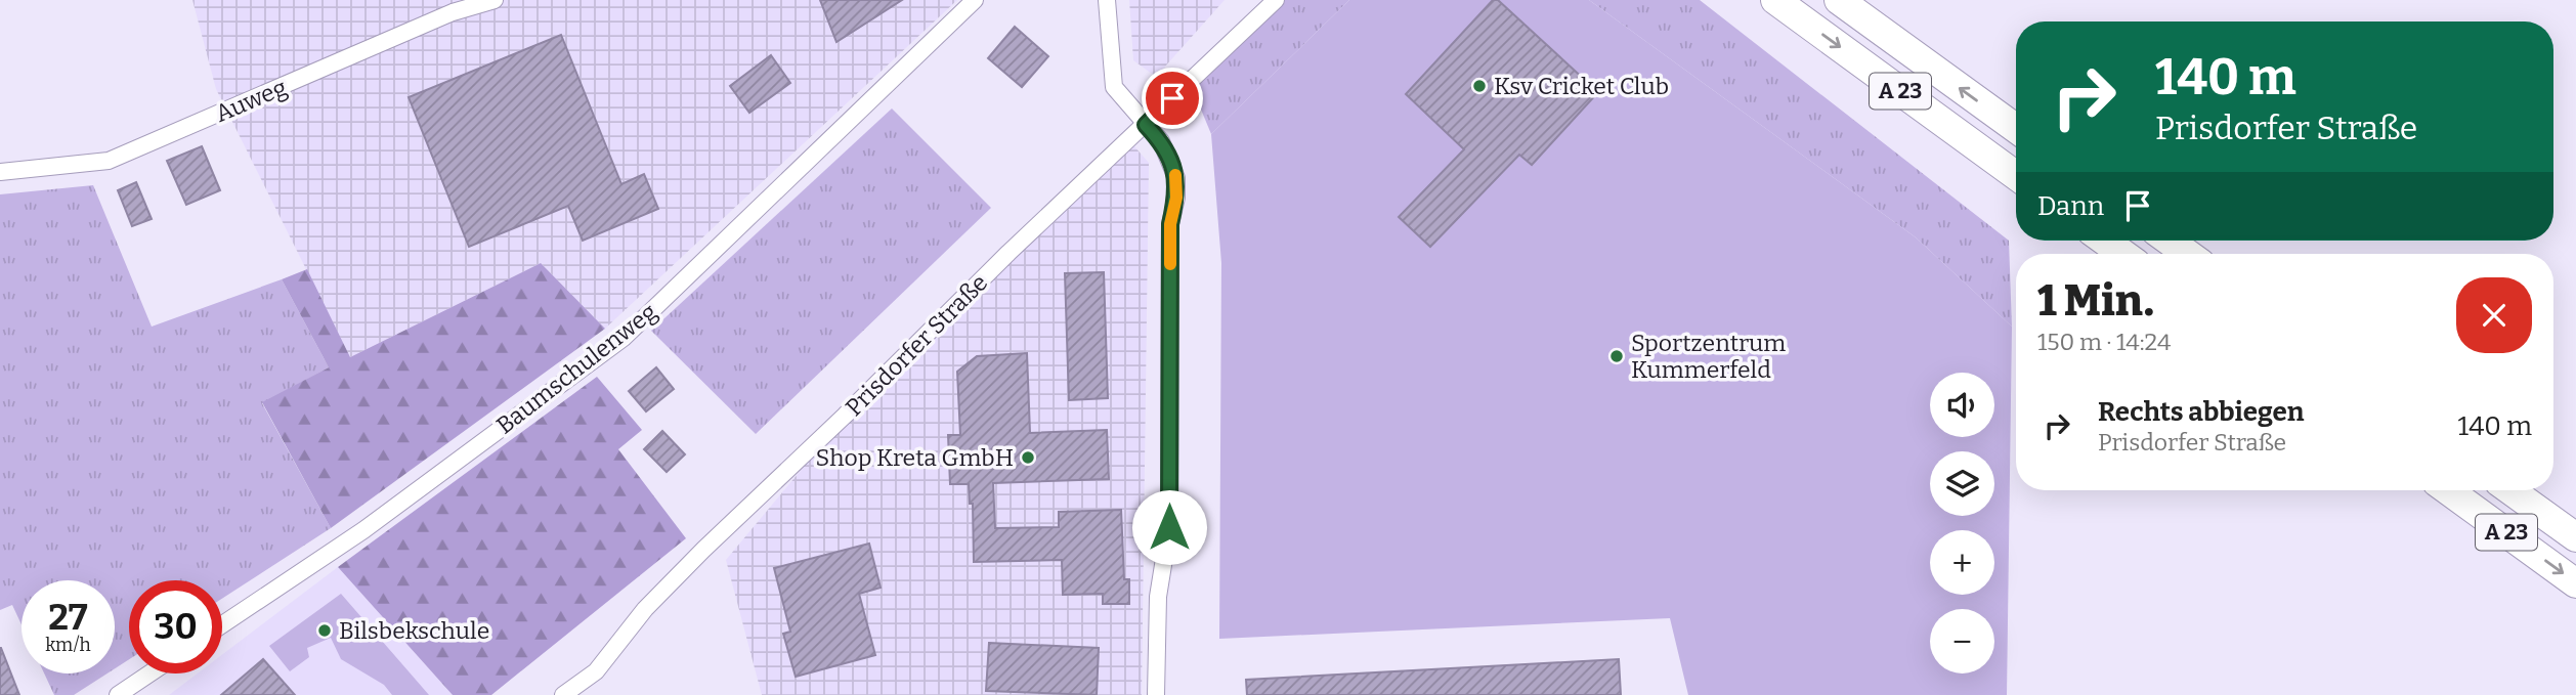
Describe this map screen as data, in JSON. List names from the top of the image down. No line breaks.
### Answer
{"streets":{"highway":["A 23"],"street":["Auweg","Prisdorfer Straße","Baumschulenweg"]},"places":["Ksv Cricket Club","Sportzentrum Kummerfeld","Shop Kreta GmbH","Bilsbekschule"],"page":{"turn":["140 m","Prisdorfer Straße"],"then":"Dann","heading":["1 Min.","150 m · 14:24"],"map_buttons":["+","−"],"list":[{"name":"Rechts abbiegen","note":"Prisdorfer Straße","value":"140 m"}],"speed":"27 km/h","limit":"30"}}
